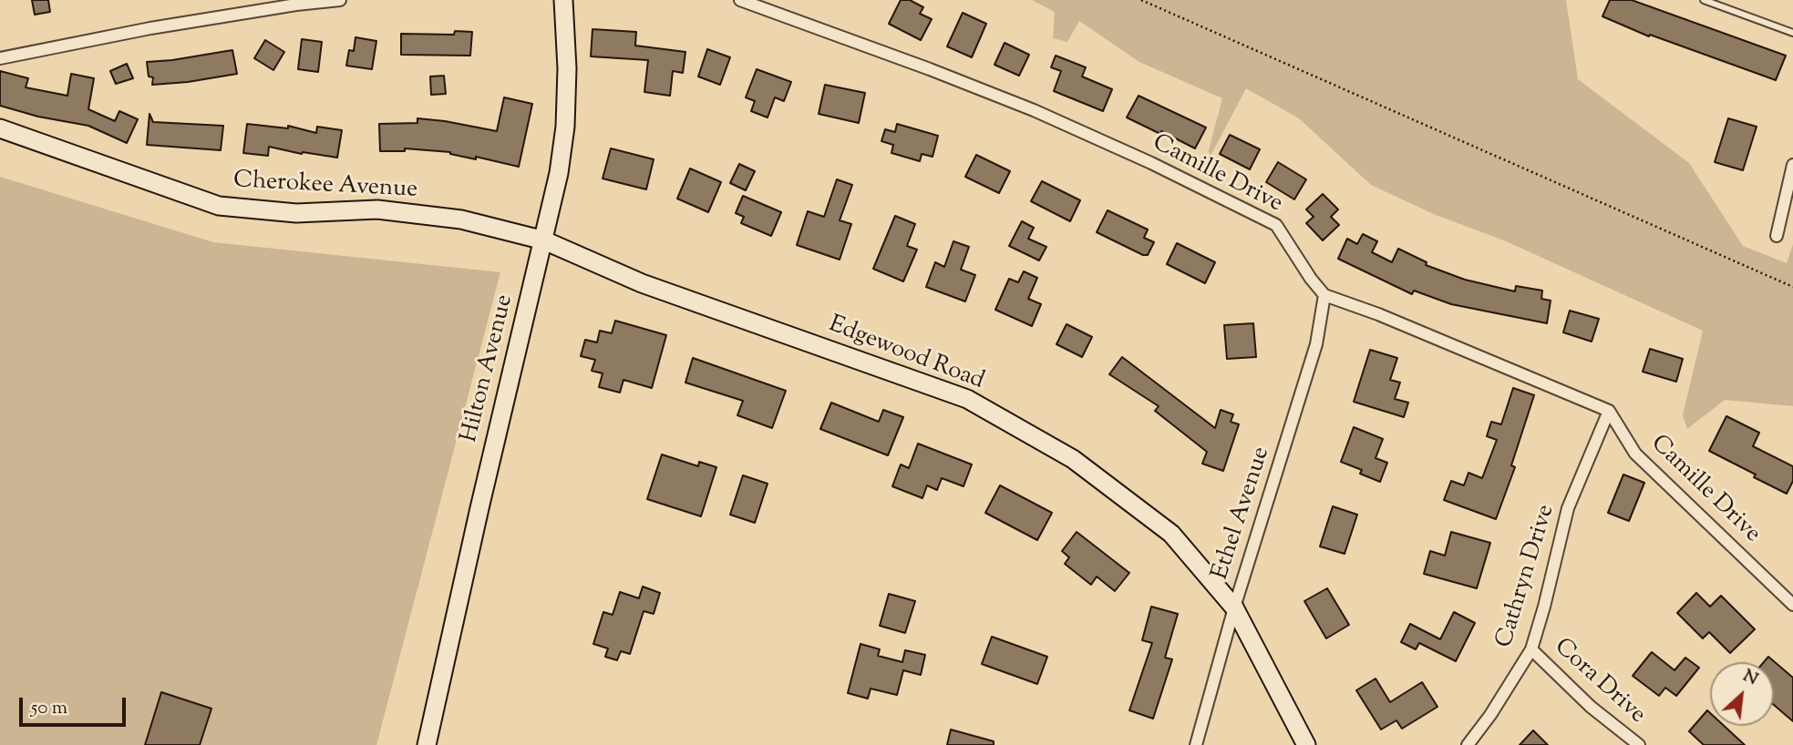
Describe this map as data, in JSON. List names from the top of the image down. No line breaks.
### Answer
{"streets":{"street":["Camille Drive","Cherokee Avenue","Edgewood Road","Hilton Avenue","Ethel Avenue","Cathryn Drive","Cora Drive"]},"crossings":[["Camille Drive","Ethel Avenue"],["Camille Drive","Cathryn Drive"],["Cherokee Avenue","Edgewood Road"],["Cherokee Avenue","Hilton Avenue"],["Edgewood Road","Hilton Avenue"],["Edgewood Road","Ethel Avenue"],["Cathryn Drive","Cora Drive"]],"scale_bar":"50 m","north":"top right"}
